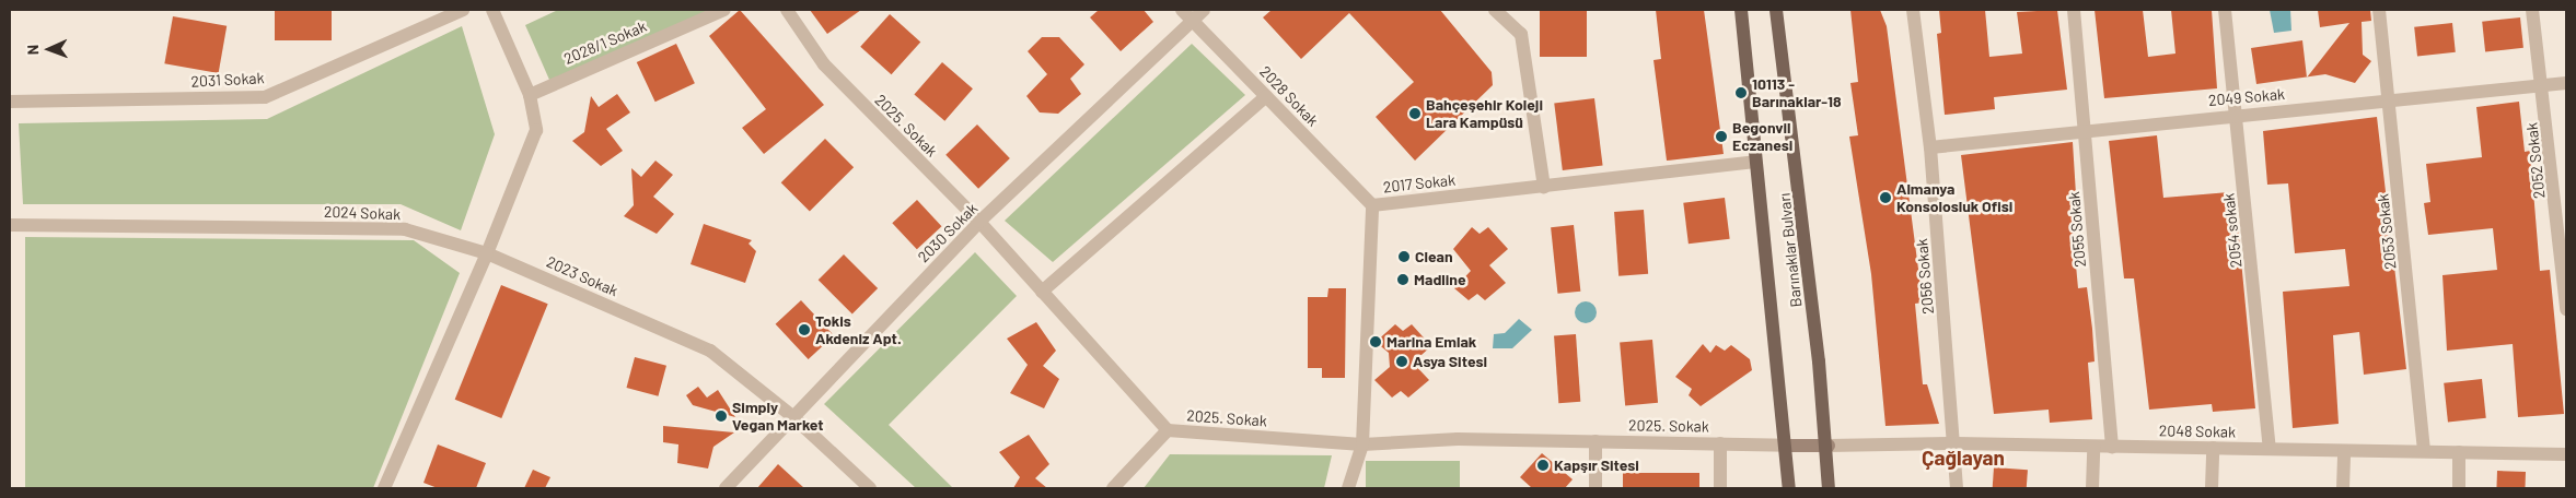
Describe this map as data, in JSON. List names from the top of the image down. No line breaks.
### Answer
{"streets":{"main road":["Barınaklar Bulvarı"],"street":["2028/1 Sokak","2031 Sokak","2028 Sokak","2049 Sokak","2025. Sokak","2052 Sokak","2017 Sokak","2024 Sokak","2055 Sokak","2054 sokak","2053 Sokak","2030 Sokak","2023 Sokak","2056 Sokak","2048 Sokak"]},"crossings":[["2028 Sokak","2017 Sokak"],["2028 Sokak","2030 Sokak"],["2049 Sokak","2052 Sokak"],["2049 Sokak","2055 Sokak"],["2049 Sokak","2054 sokak"],["2049 Sokak","2053 Sokak"],["2049 Sokak","2056 Sokak"],["2025. Sokak","2017 Sokak"],["2025. Sokak","2030 Sokak"],["2025. Sokak","Barınaklar Bulvarı"],["2017 Sokak","Barınaklar Bulvarı"],["2024 Sokak","2023 Sokak"],["2055 Sokak","2048 Sokak"],["2054 sokak","2048 Sokak"],["2053 Sokak","2048 Sokak"],["2030 Sokak","2023 Sokak"],["Barınaklar Bulvarı","2048 Sokak"],["2056 Sokak","2048 Sokak"]],"districts":["Çağlayan"],"places":["10113 - Barınaklar-18","Bahçeşehir Koleji Lara Kampüsü","Begonvil Eczanesi","Almanya Konsolosluk Ofisi","Clean","Madline","Tokis Akdeniz Apt.","Marina Emlak","Asya Sitesi","Simply Vegan Market","Kapşır Sitesi"],"north":"left"}
